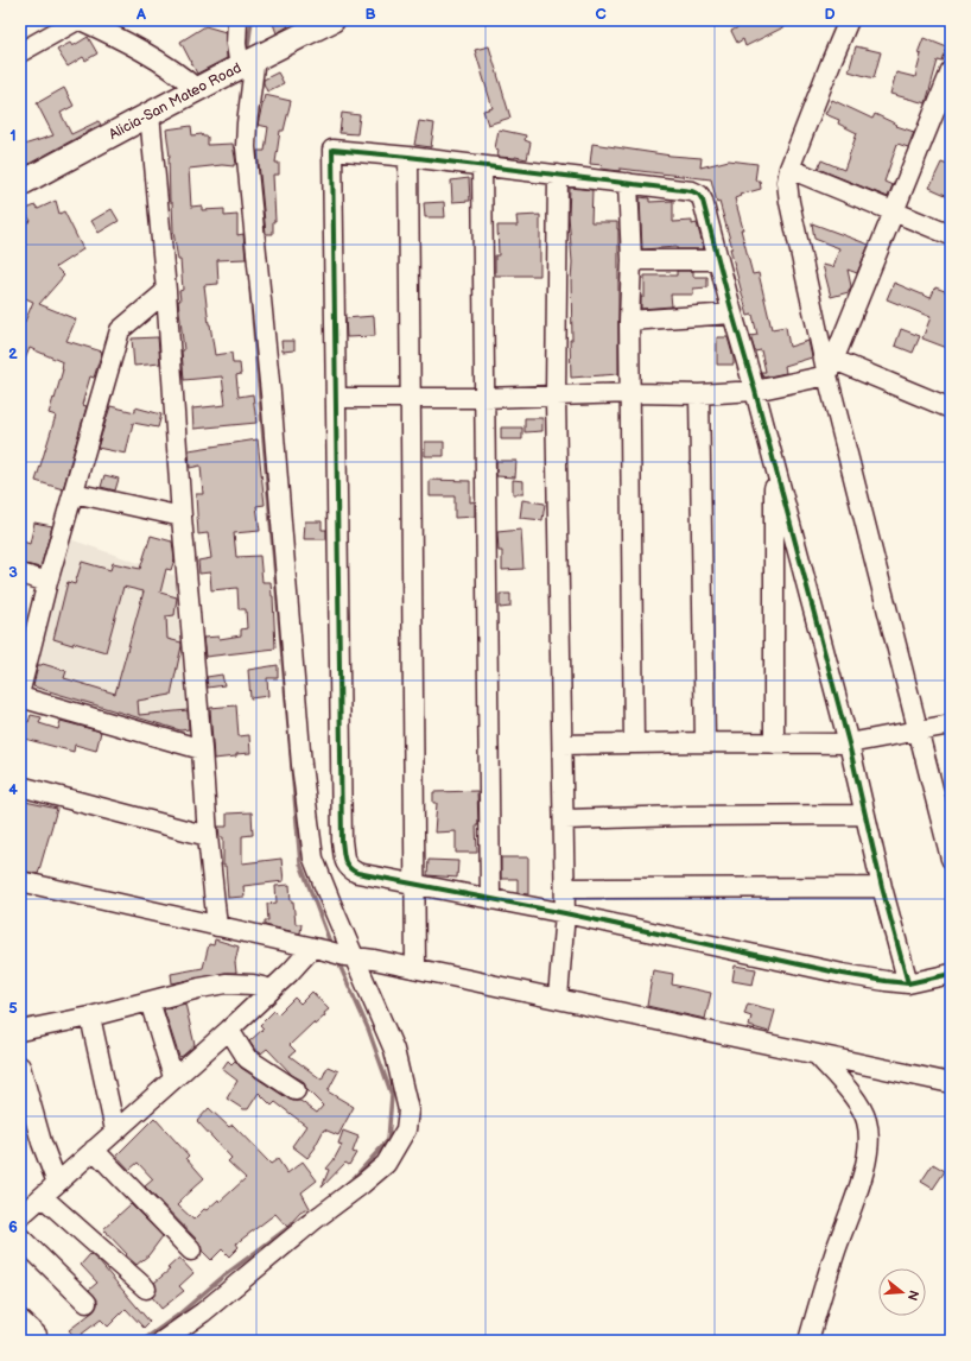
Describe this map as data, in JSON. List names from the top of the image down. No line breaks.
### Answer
{"streets":{"main road":["Alicia-San Mateo Road"]},"north":"right","grid":{"columns":["A","B","C","D"],"rows":["1","2","3","4","5","6"]}}
